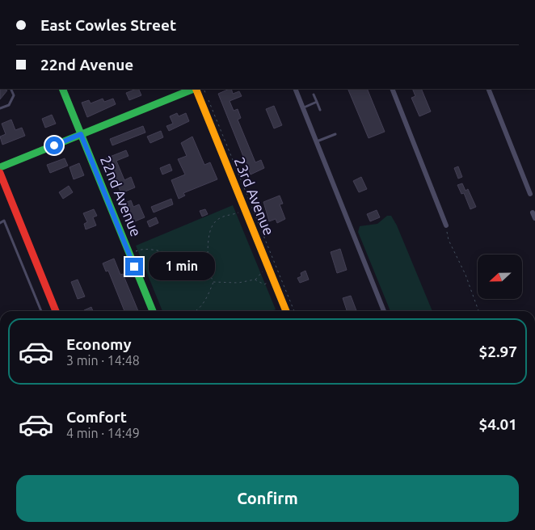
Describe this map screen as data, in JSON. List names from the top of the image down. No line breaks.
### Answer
{"streets":{"street":["22nd Avenue","23rd Avenue"]},"north":"left","page":{"banner":["East Cowles Street","22nd Avenue"],"bubble":"1 min","list":[{"name":"Economy","note":"3 min · 14:48","value":"$2.97"},{"name":"Comfort","note":"4 min · 14:49","value":"$4.01"}],"buttons":"Confirm"}}
